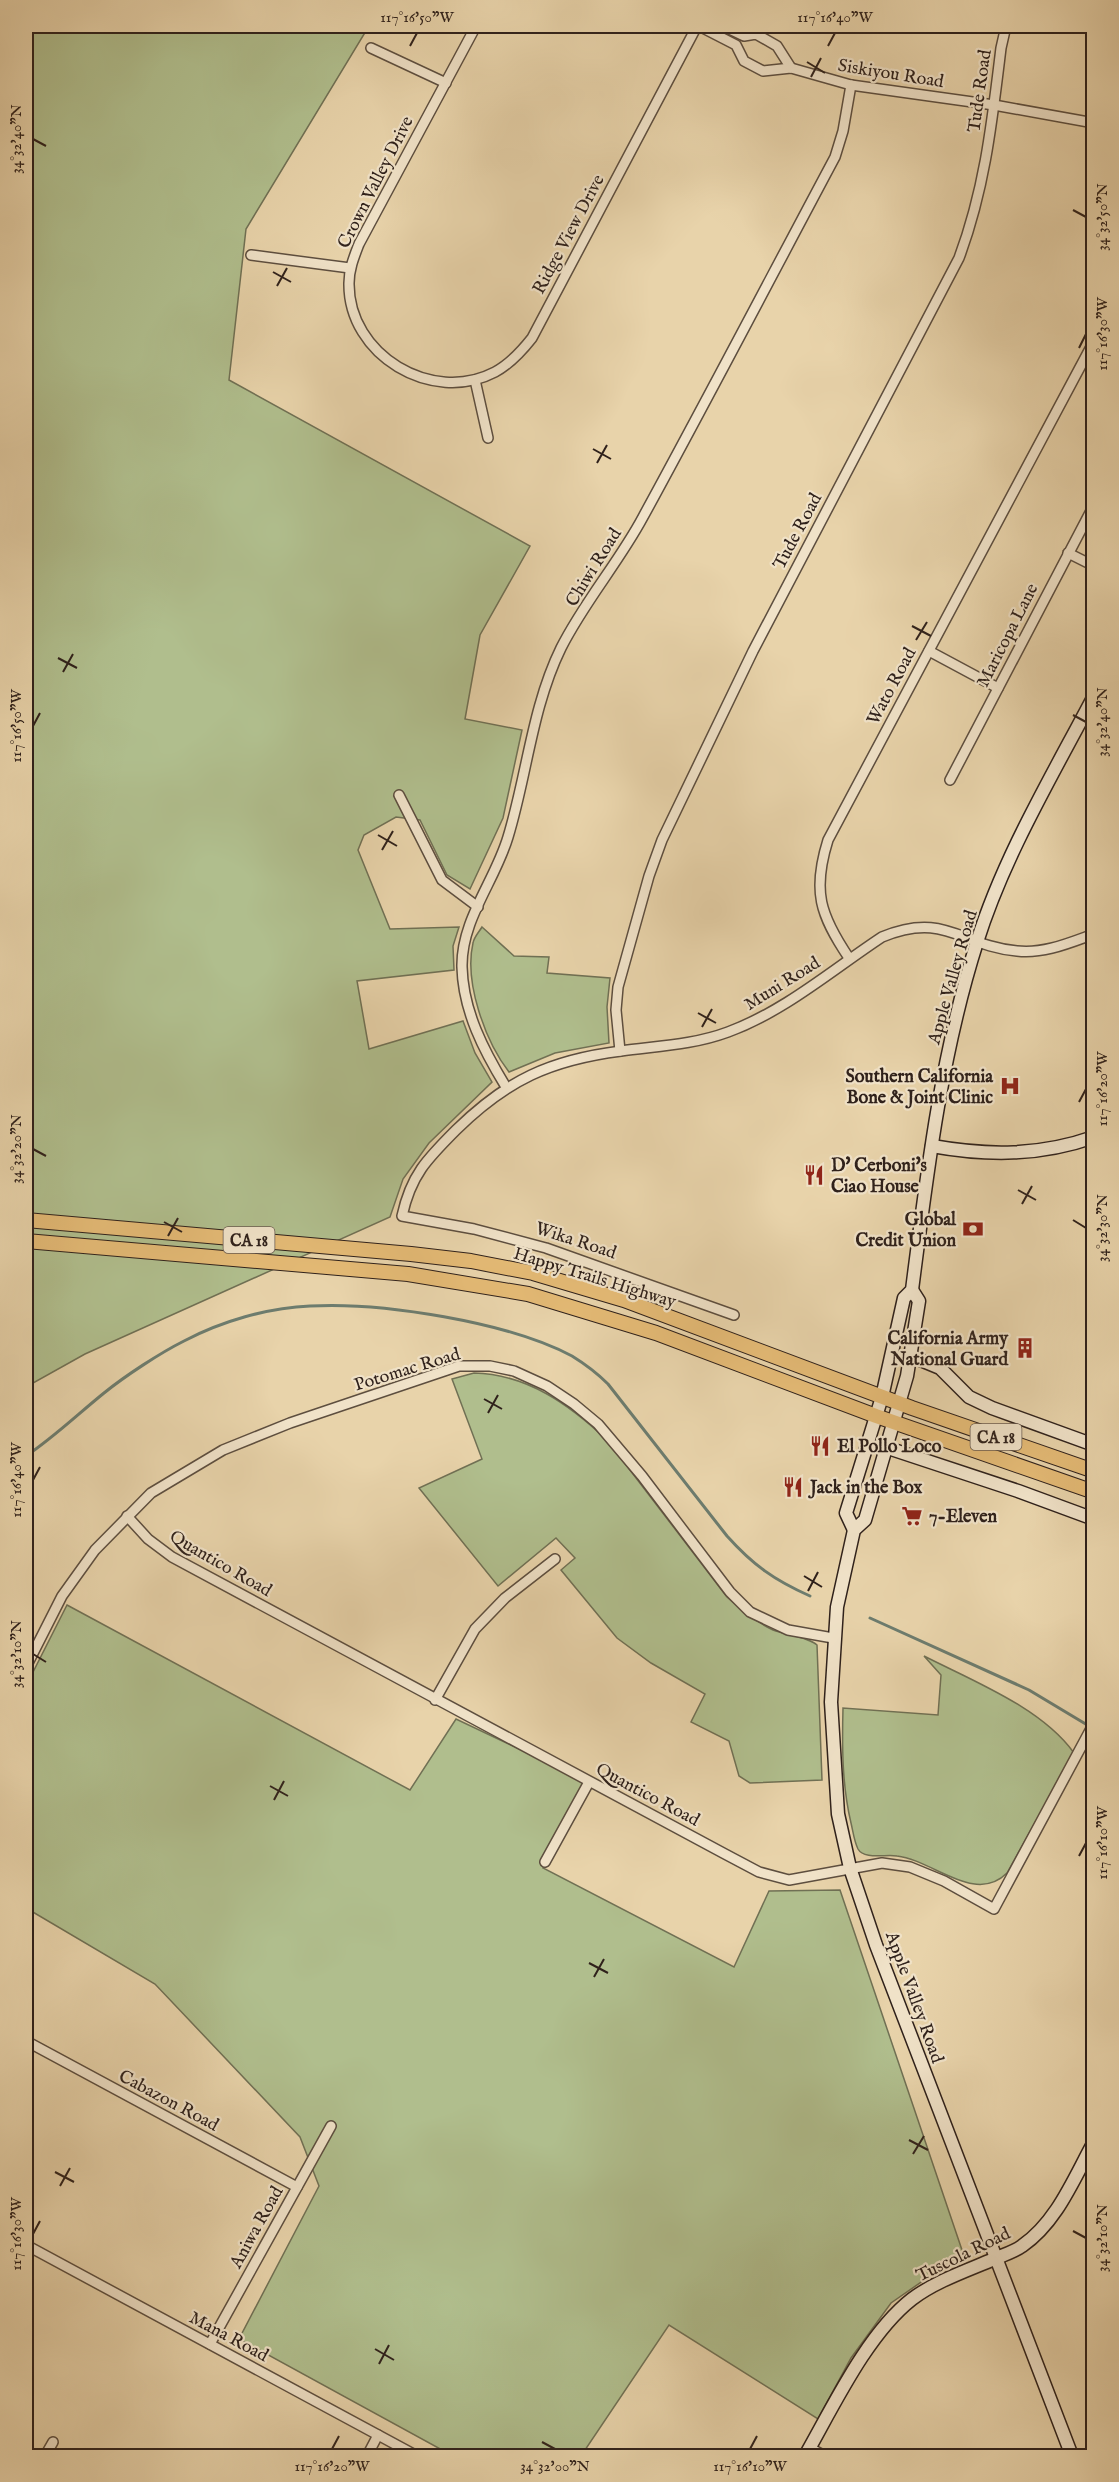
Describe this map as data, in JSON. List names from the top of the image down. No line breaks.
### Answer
{"streets":{"main road":["CA 18","Happy Trails Highway"],"street":["Siskiyou Road","Tude Road","Crown Valley Drive","Ridge View Drive","Chiwi Road","Maricopa Lane","Wato Road","Apple Valley Road","Muni Road","Wika Road","Potomac Road","Quantico Road","Cabazon Road","Aniwa Road","Tuscola Road","Mana Road"]},"crossings":[["Siskiyou Road","Tude Road"],["Siskiyou Road","Ridge View Drive"],["Siskiyou Road","Chiwi Road"],["Tude Road","Muni Road"],["Crown Valley Drive","Ridge View Drive"],["Chiwi Road","Muni Road"],["Wato Road","Muni Road"],["Apple Valley Road","Muni Road"],["Apple Valley Road","Happy Trails Highway"],["Apple Valley Road","Potomac Road"],["Apple Valley Road","Quantico Road"],["Apple Valley Road","Tuscola Road"],["Muni Road","Wika Road"],["Potomac Road","Quantico Road"],["Cabazon Road","Aniwa Road"],["Aniwa Road","Mana Road"]],"places":{"hospital":["Southern California Bone & Joint Clinic"],"restaurant":["D' Cerboni's Ciao House","El Pollo Loco","Jack in the Box"],"bank":["Global Credit Union"],"building":["California Army National Guard"],"supermarket":["7-Eleven"]},"coordinates":["117°16'50\"W","117°16'40\"W","34°32'40\"N","34°32'50\"N","117°16'30\"W","117°16'20\"W","34°32'20\"N","34°32'30\"N","34°32'10\"N","117°16'10\"W","34°32'00\"N"]}
